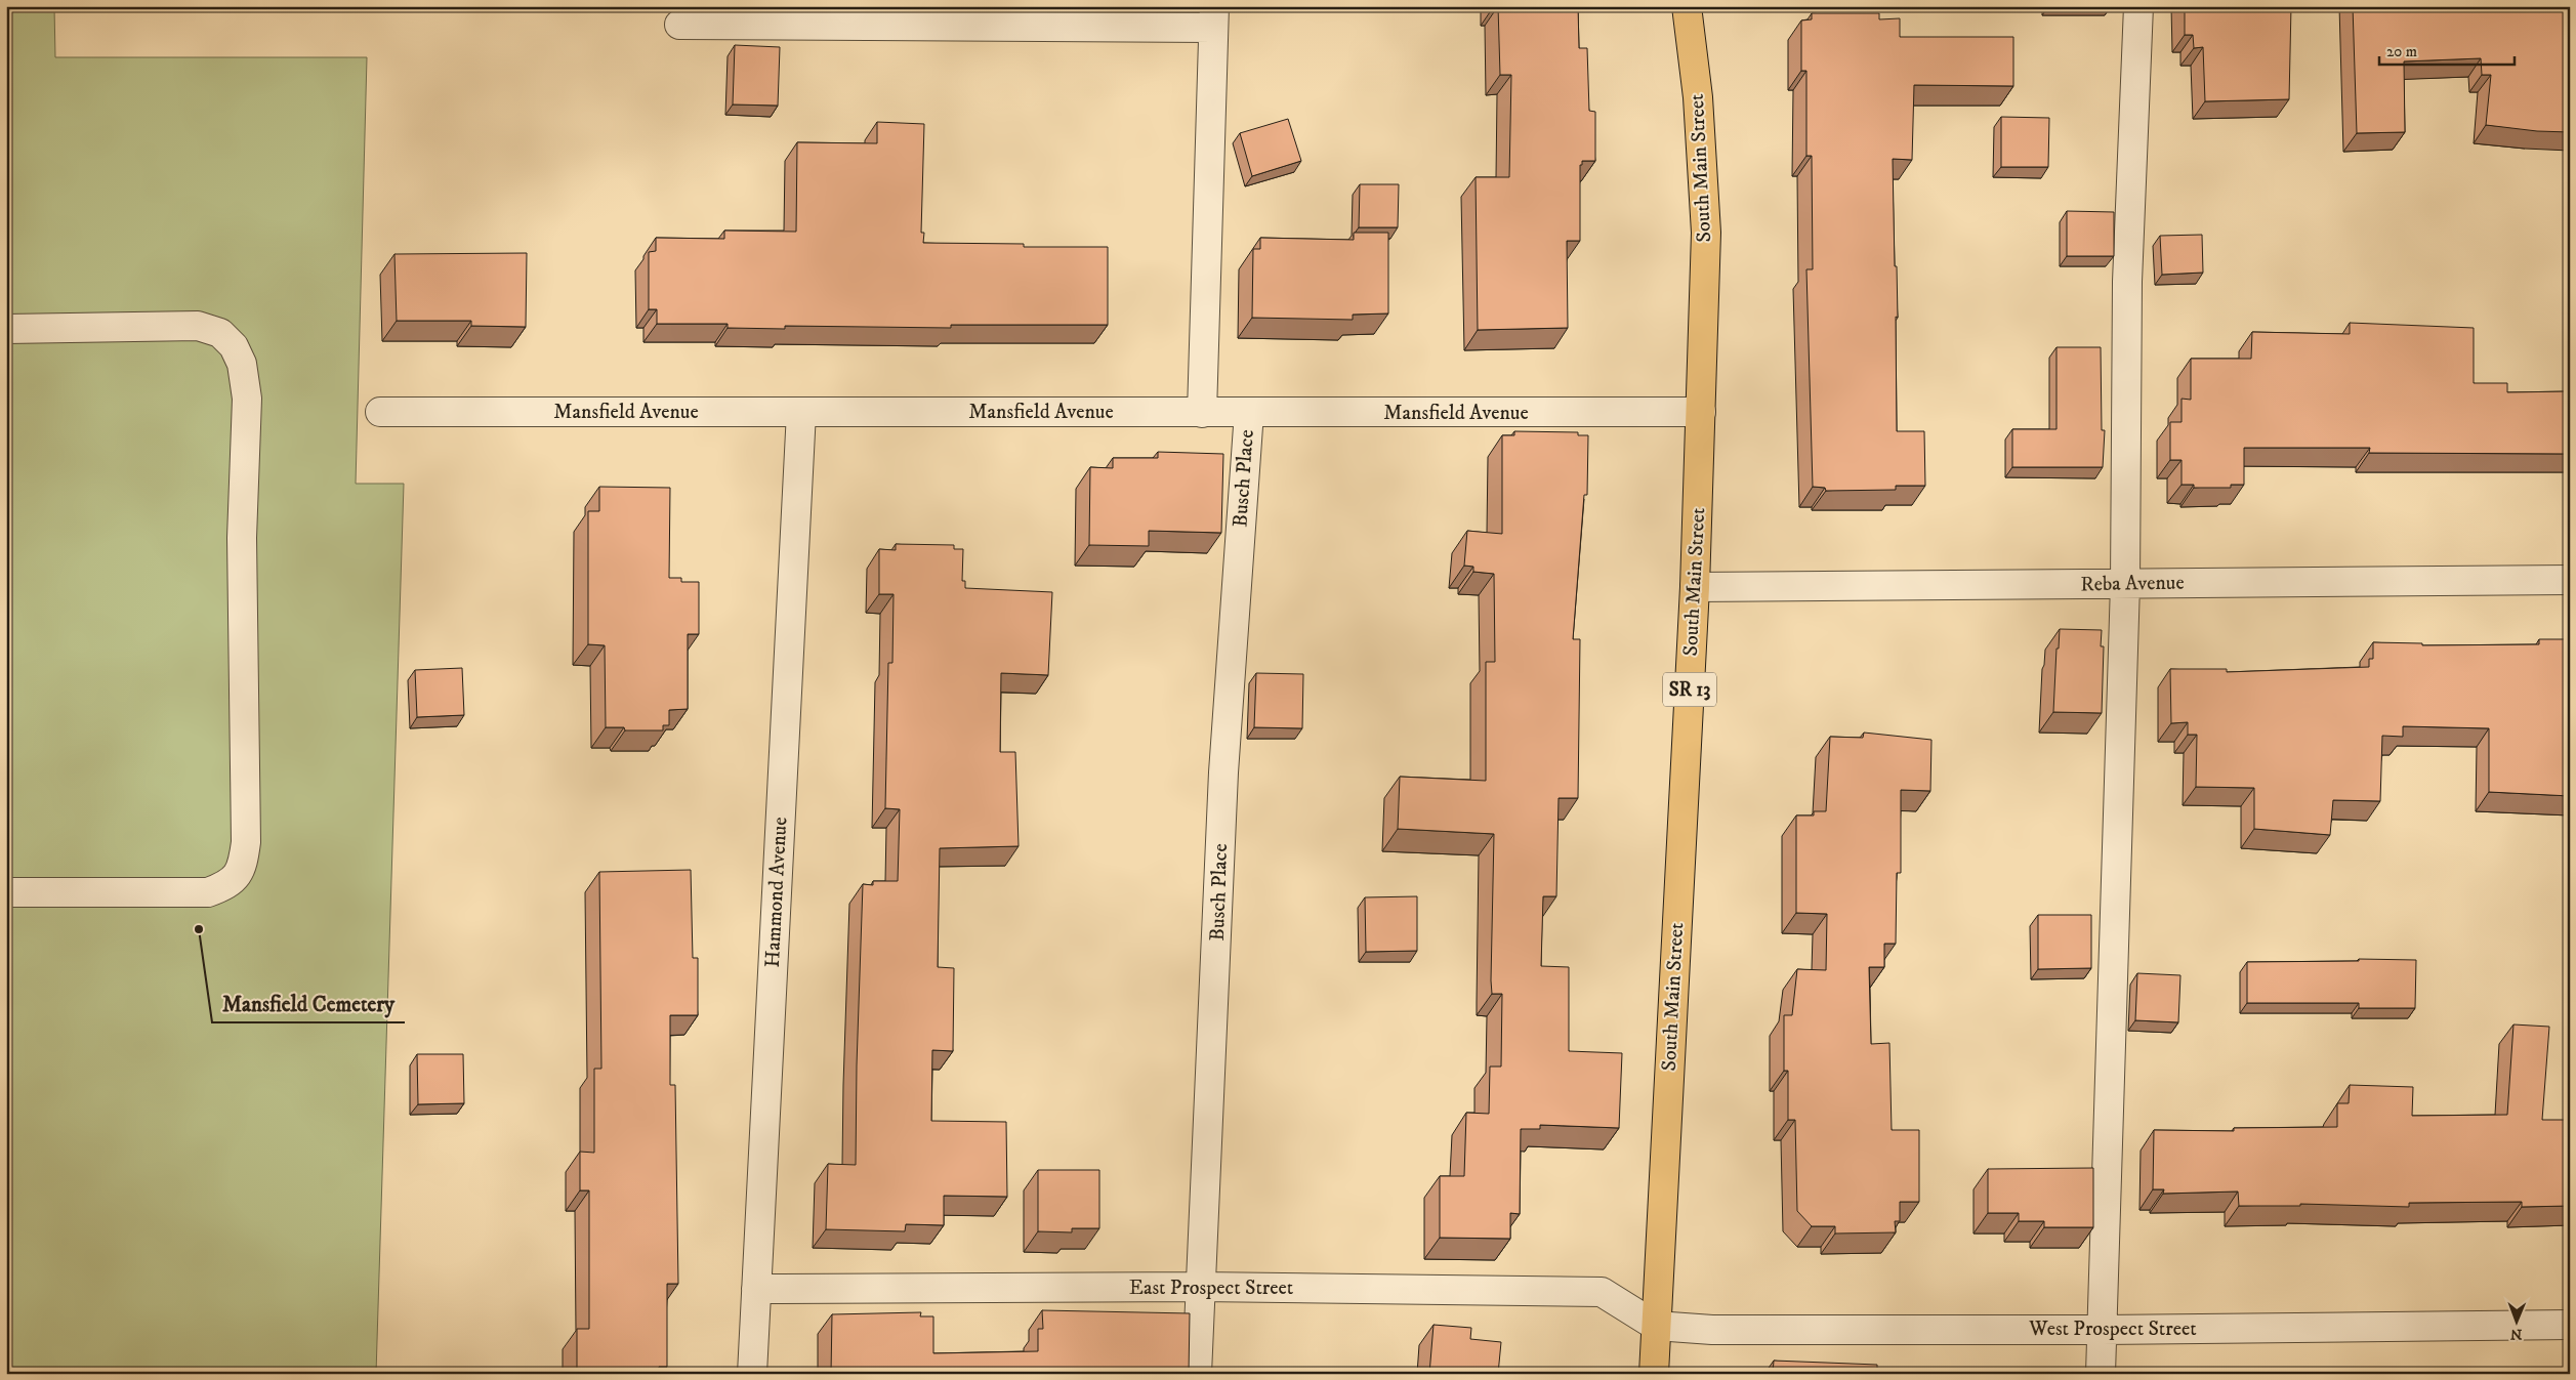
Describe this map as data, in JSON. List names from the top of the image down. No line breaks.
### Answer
{"streets":{"highway":["South Main Street","SR 13"],"street":["Mansfield Avenue","Busch Place","Reba Avenue","Hammond Avenue","East Prospect Street","West Prospect Street"]},"crossings":[["South Main Street","Mansfield Avenue"],["South Main Street","Reba Avenue"],["South Main Street","East Prospect Street"],["South Main Street","West Prospect Street"],["Mansfield Avenue","Busch Place"],["Mansfield Avenue","Hammond Avenue"],["Busch Place","East Prospect Street"],["Hammond Avenue","East Prospect Street"],["East Prospect Street","West Prospect Street"]],"places":["Mansfield Cemetery"],"scale_bar":"20 m","north":"bottom"}
